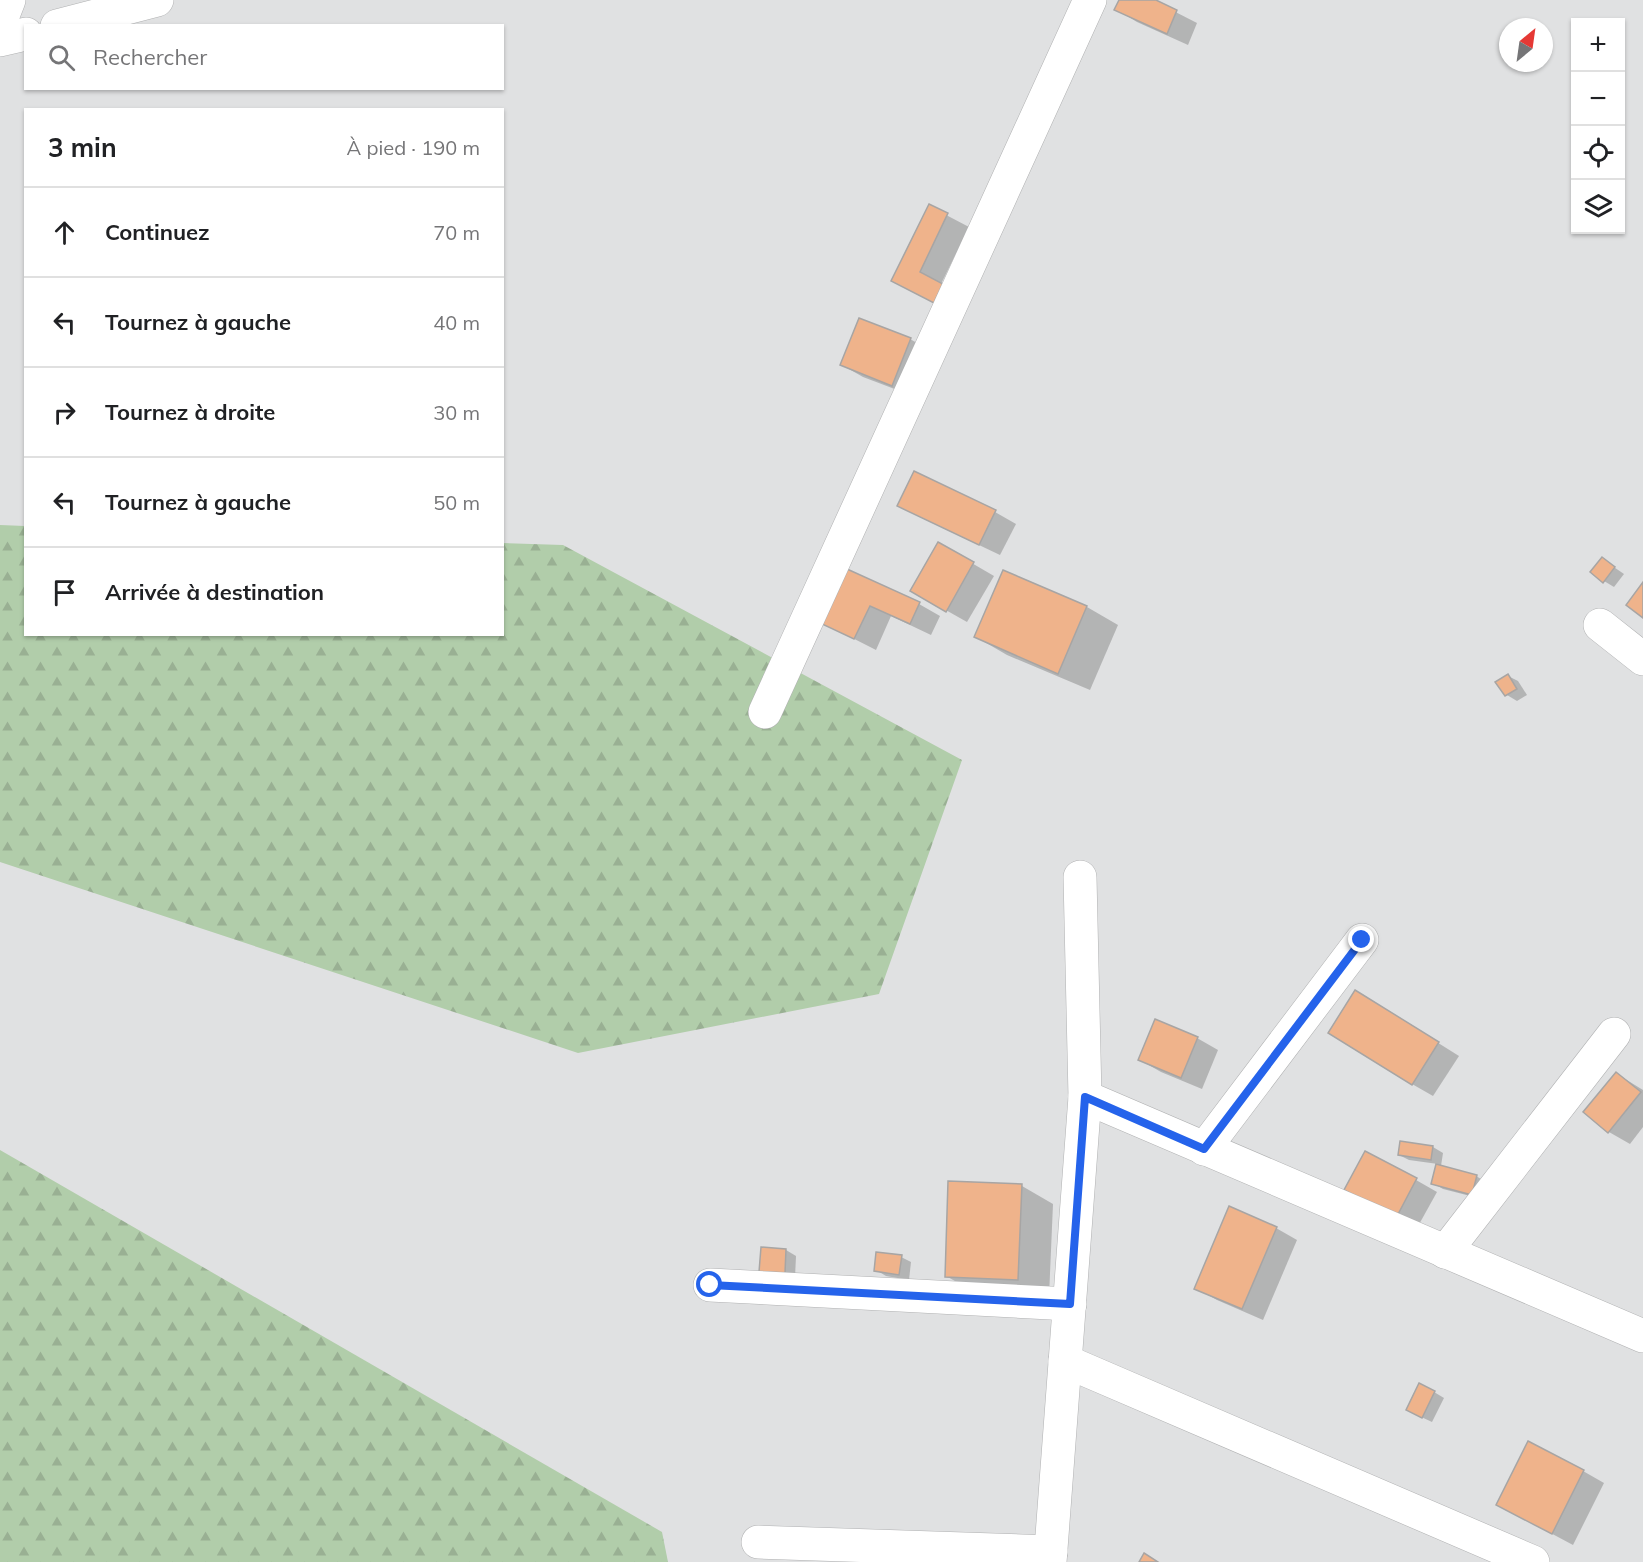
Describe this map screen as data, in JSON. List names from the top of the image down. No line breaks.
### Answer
{"north":"top right","page":{"map_buttons":["+","−"],"search":"Rechercher","heading":["3 min","À pied · 190 m"],"list":[["Continuez","70 m"],["Tournez à gauche","40 m"],["Tournez à droite","30 m"],["Tournez à gauche","50 m"],"Arrivée à destination"]}}
